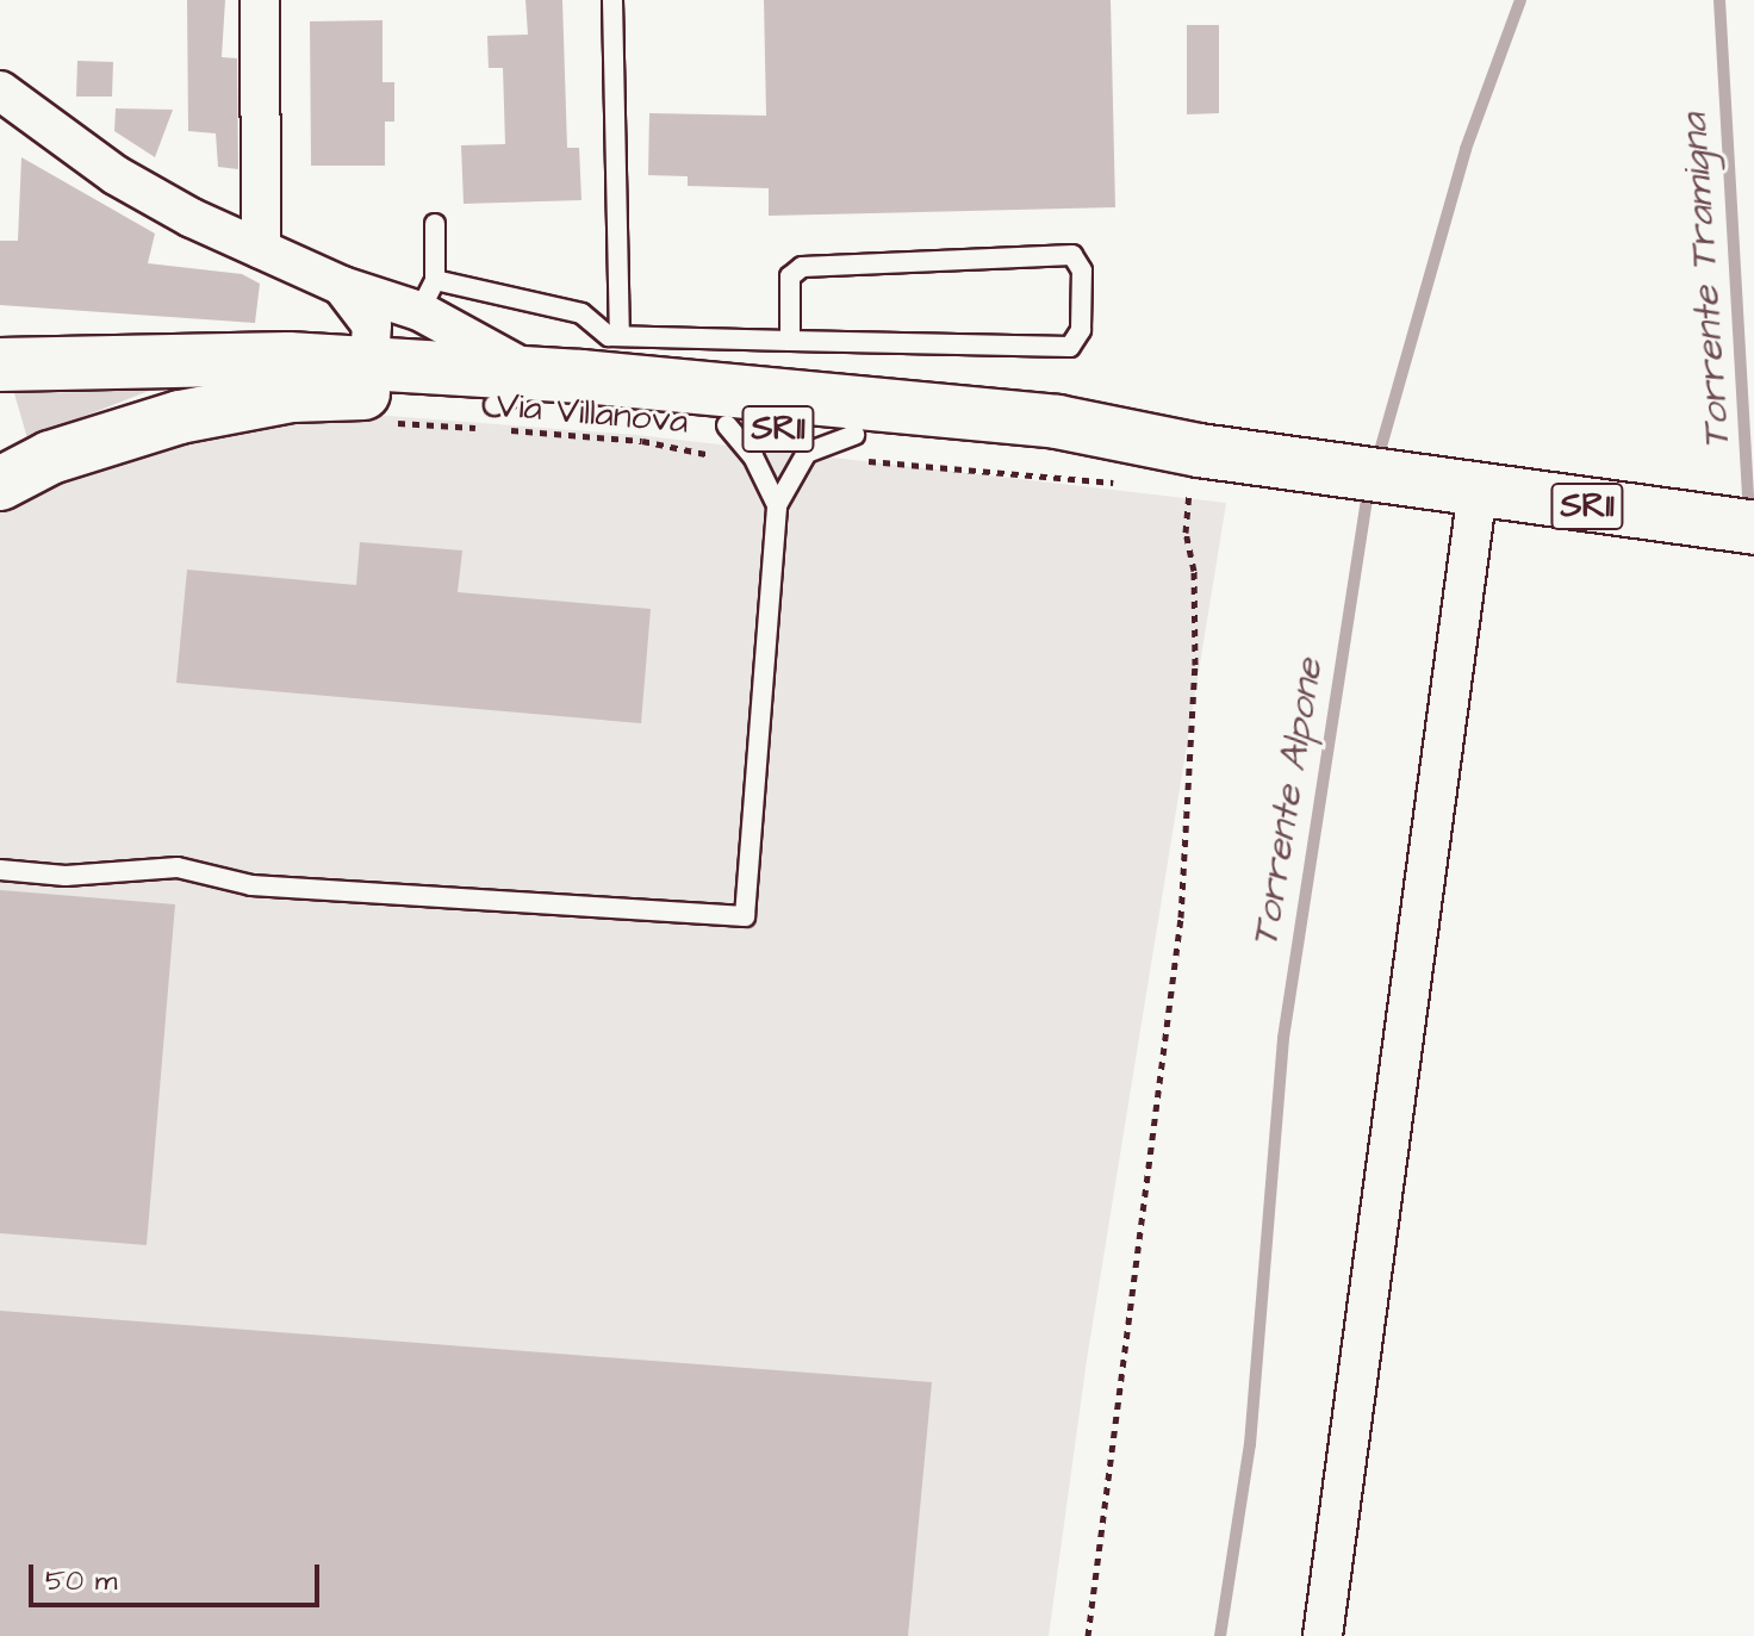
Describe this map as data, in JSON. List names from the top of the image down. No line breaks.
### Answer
{"streets":{"main road":["Via Villanova","SR11"]},"crossings":[["Via Villanova","SR11"]],"water":["Torrente Tramigna","Torrente Alpone"],"scale_bar":"50 m"}
